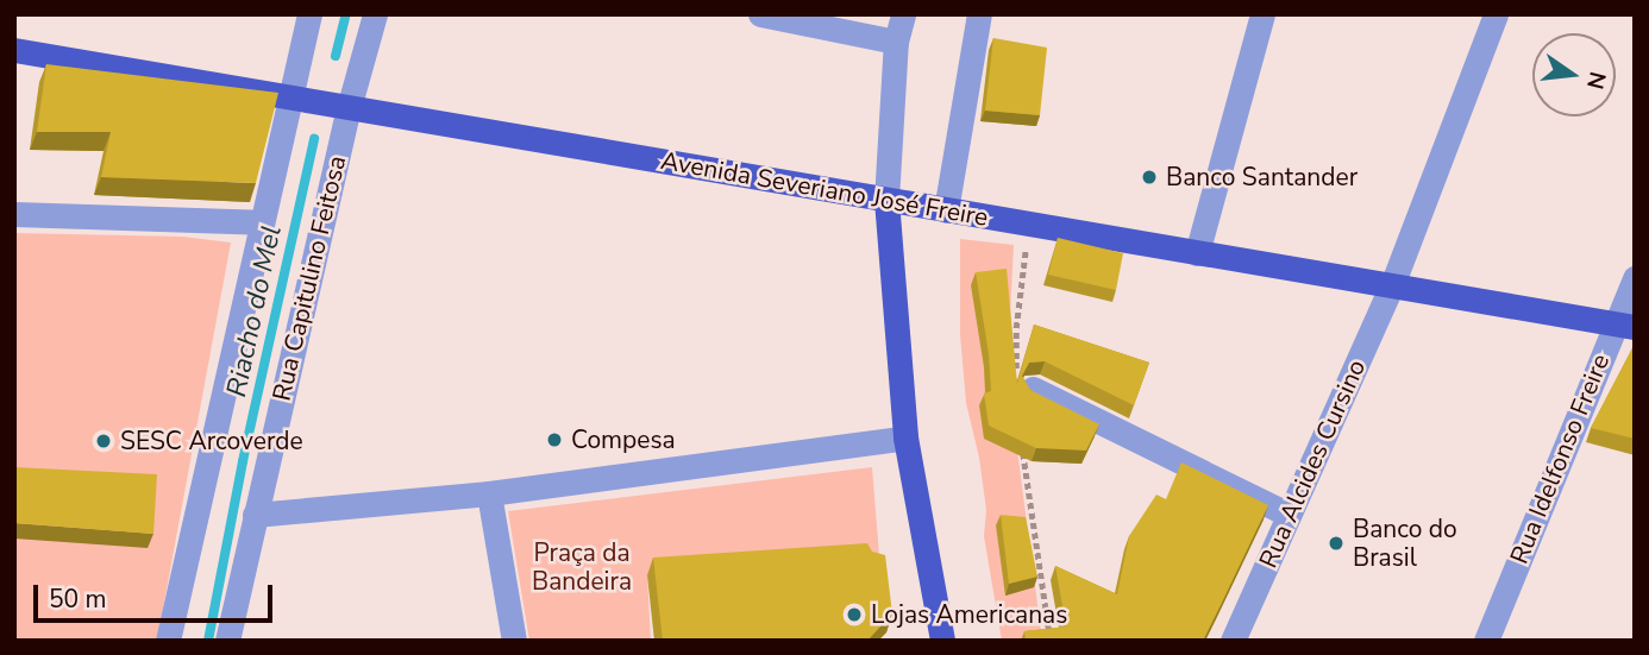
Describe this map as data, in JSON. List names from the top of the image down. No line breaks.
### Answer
{"streets":{"main road":["Avenida Severiano José Freire"],"street":["Rua Capitulino Feitosa","Rua Idelfonso Freire","Rua Alcides Cursino"]},"crossings":[["Avenida Severiano José Freire","Rua Capitulino Feitosa"],["Avenida Severiano José Freire","Rua Idelfonso Freire"],["Avenida Severiano José Freire","Rua Alcides Cursino"]],"water":["Riacho do Mel"],"parks":["Praça da Bandeira"],"places":["Banco Santander","Compesa","SESC Arcoverde","Banco do Brasil","Lojas Americanas"],"scale_bar":"50 m","north":"right"}
